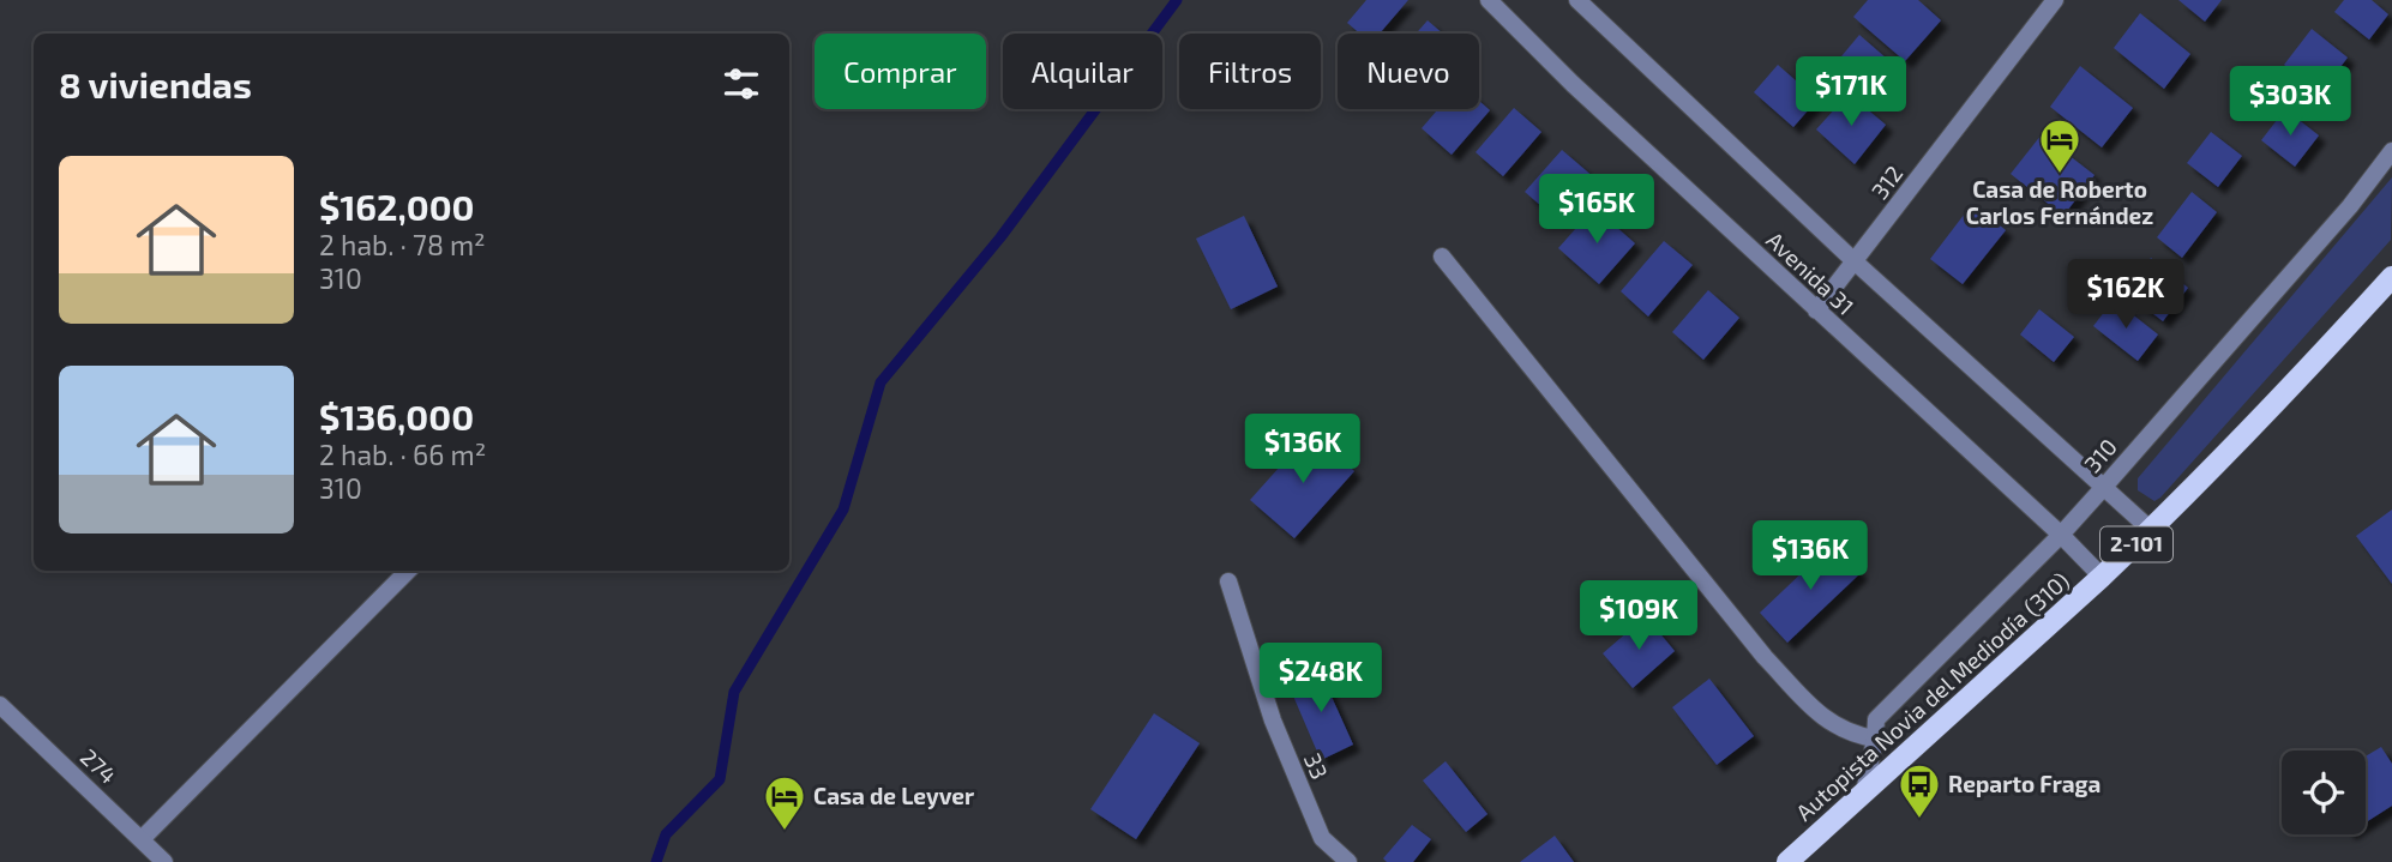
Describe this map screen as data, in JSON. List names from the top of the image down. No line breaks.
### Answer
{"streets":{"main road":["2-101","Autopista Novia del Mediodía (310)"],"street":["312","Avenida 31","310","274","33"]},"crossings":[["312","Avenida 31"],["Avenida 31","310"],["Avenida 31","Autopista Novia del Mediodía (310)"],["310","Autopista Novia del Mediodía (310)"]],"places":{"hotel":["Casa de Roberto Carlos Fernández","Casa de Leyver"],"bus stop":["Reparto Fraga"]},"page":{"chip":["Comprar","Alquilar","Filtros","Nuevo"],"heading":"8 viviendas","price":["$171K","$303K","$165K","$162K","$136K","$136K","$109K","$248K"],"list":[{"name":"$162,000","note":"2 hab. · 78 m² · 310"},{"name":"$136,000","note":"2 hab. · 66 m² · 310"}]}}
